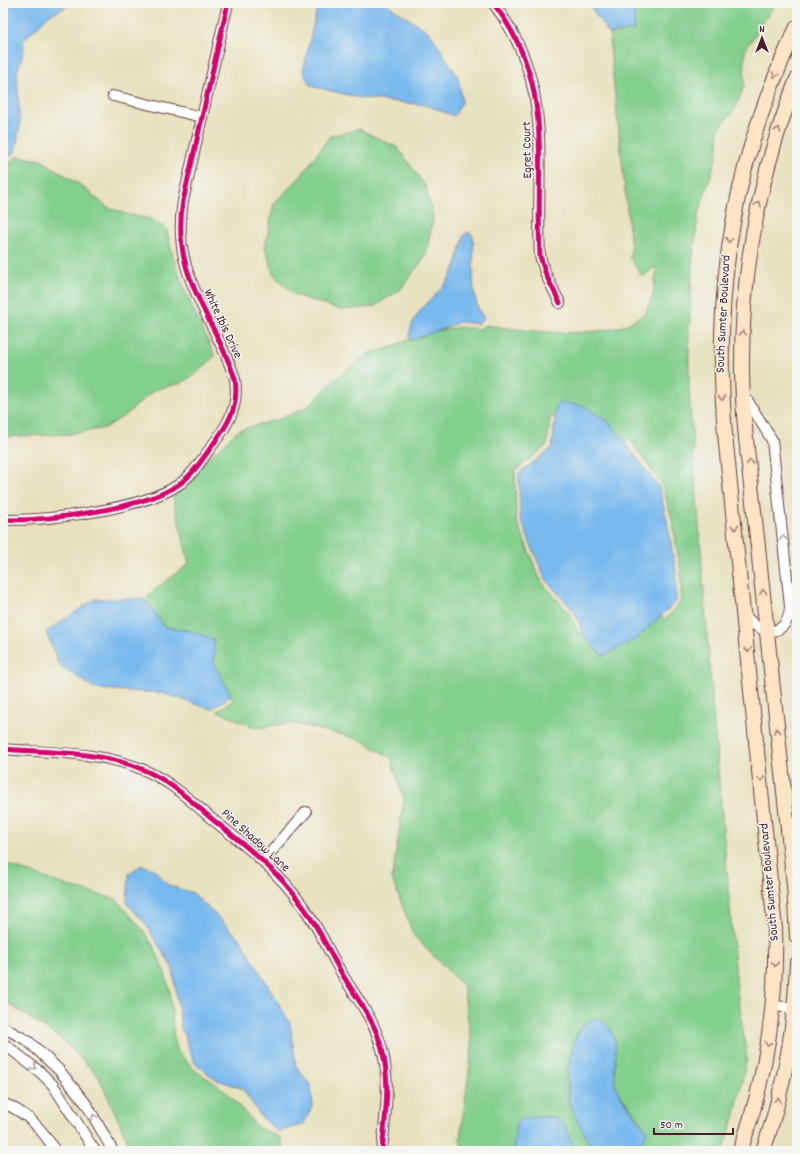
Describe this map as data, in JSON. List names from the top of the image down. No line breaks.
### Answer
{"streets":{"main road":["South Sumter Boulevard"],"street":["Egret Court","White Ibis Drive","Pine Shadow Lane"]},"scale_bar":"50 m","north":"top"}
